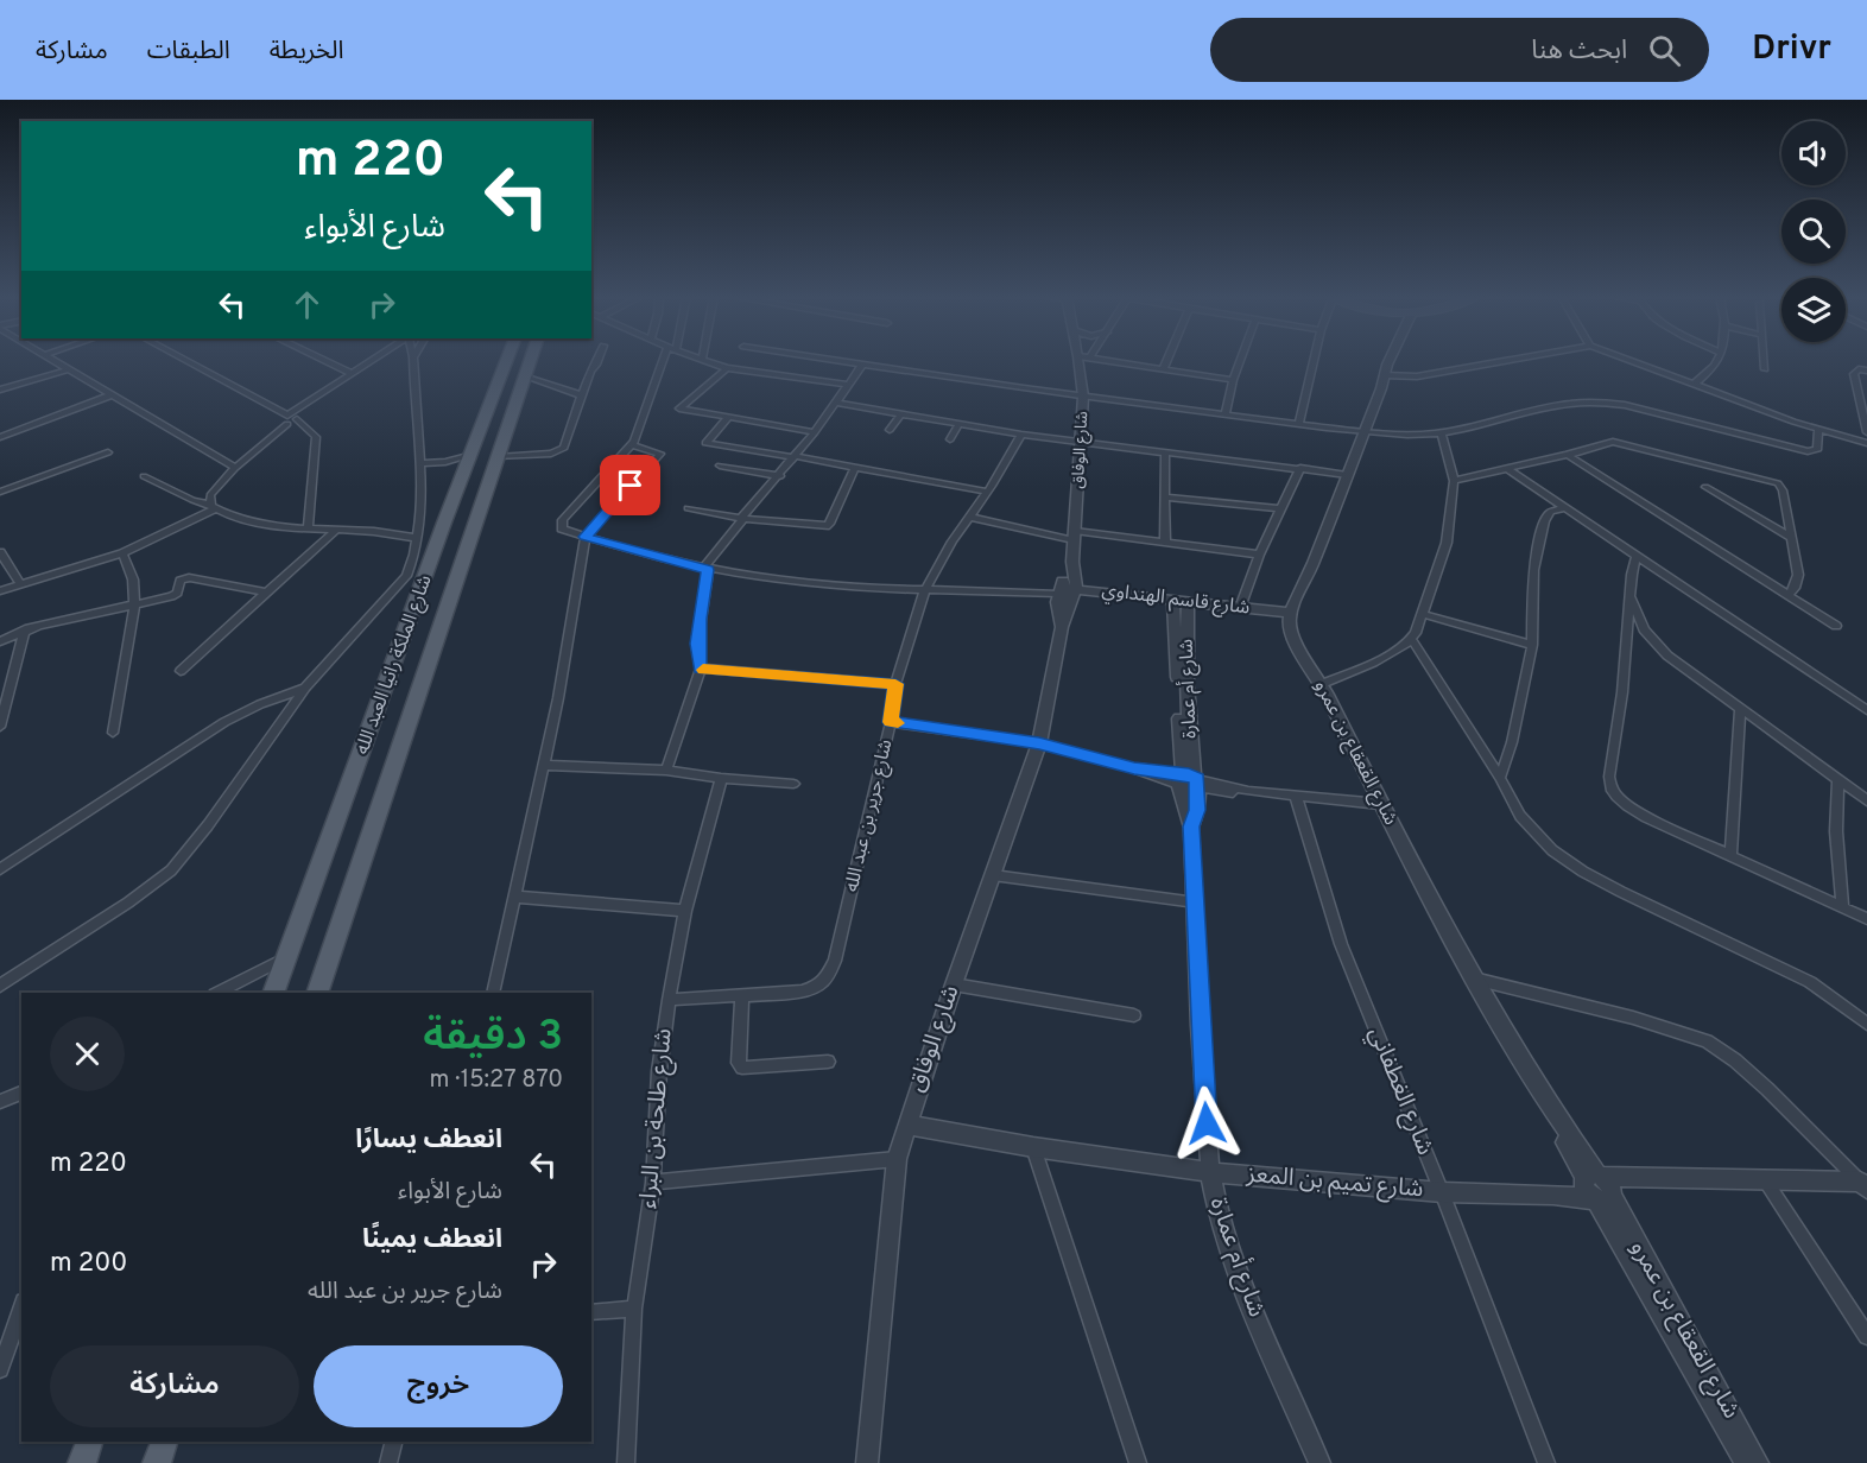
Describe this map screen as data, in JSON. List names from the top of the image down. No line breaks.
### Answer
{"streets":{"main road":["شارع الملكة رانيا العبد الله"],"street":["شارع الوفاق","شارع قاسم الهنداوي","شارع أم عمارة","شارع القعقاع بن عمرو","شارع جرير بن عبد الله","شارع الغطفاني","شارع طلحة بن البراء","شارع تميم بن المعز"]},"crossings":[["شارع الوفاق","شارع قاسم الهنداوي"],["شارع الوفاق","شارع تميم بن المعز"],["شارع قاسم الهنداوي","شارع أم عمارة"],["شارع قاسم الهنداوي","شارع القعقاع بن عمرو"],["شارع أم عمارة","شارع تميم بن المعز"],["شارع القعقاع بن عمرو","شارع تميم بن المعز"],["شارع جرير بن عبد الله","شارع طلحة بن البراء"],["شارع الغطفاني","شارع تميم بن المعز"]],"page":{"header":"Drivr","search":"ابحث هنا","nav":["الخريطة","الطبقات","مشاركة"],"turn":["220 m","شارع الأبواء"],"heading":["3 دقيقة","870 m · 15:27"],"list":[{"name":"انعطف يسارًا","note":"شارع الأبواء","value":"220 m"},{"name":"انعطف يمينًا","note":"شارع جرير بن عبد الله","value":"200 m"}],"buttons":["خروج","مشاركة"]}}
